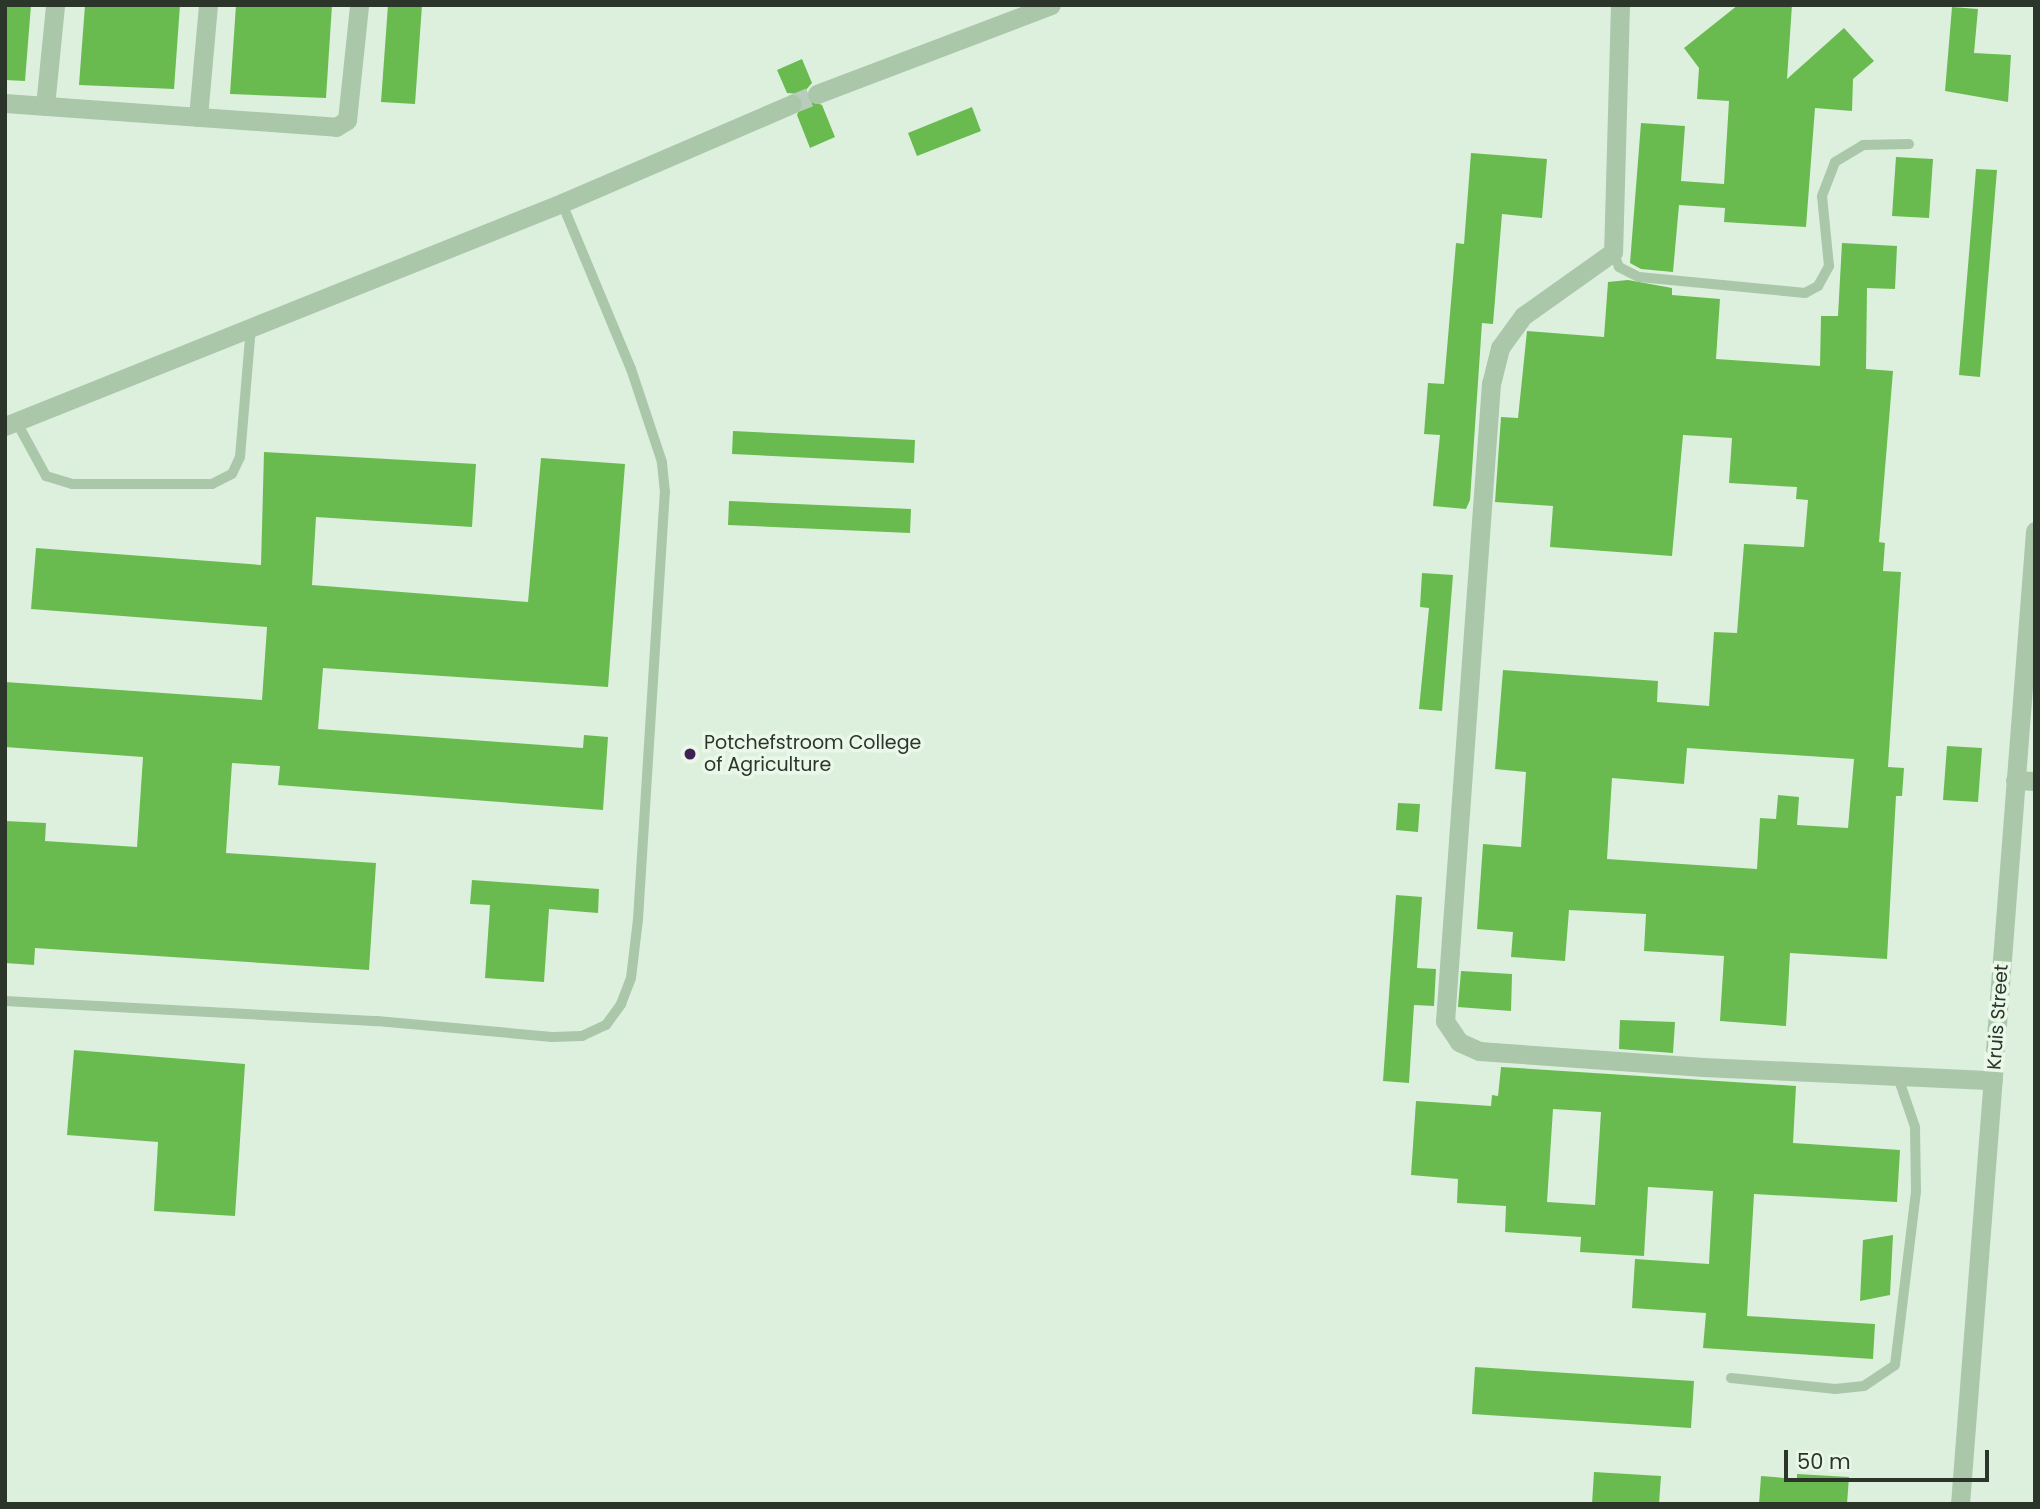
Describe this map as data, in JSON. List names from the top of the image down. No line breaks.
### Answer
{"streets":{"street":["Kruis Street"]},"places":["Potchefstroom College of Agriculture"],"scale_bar":"50 m"}
